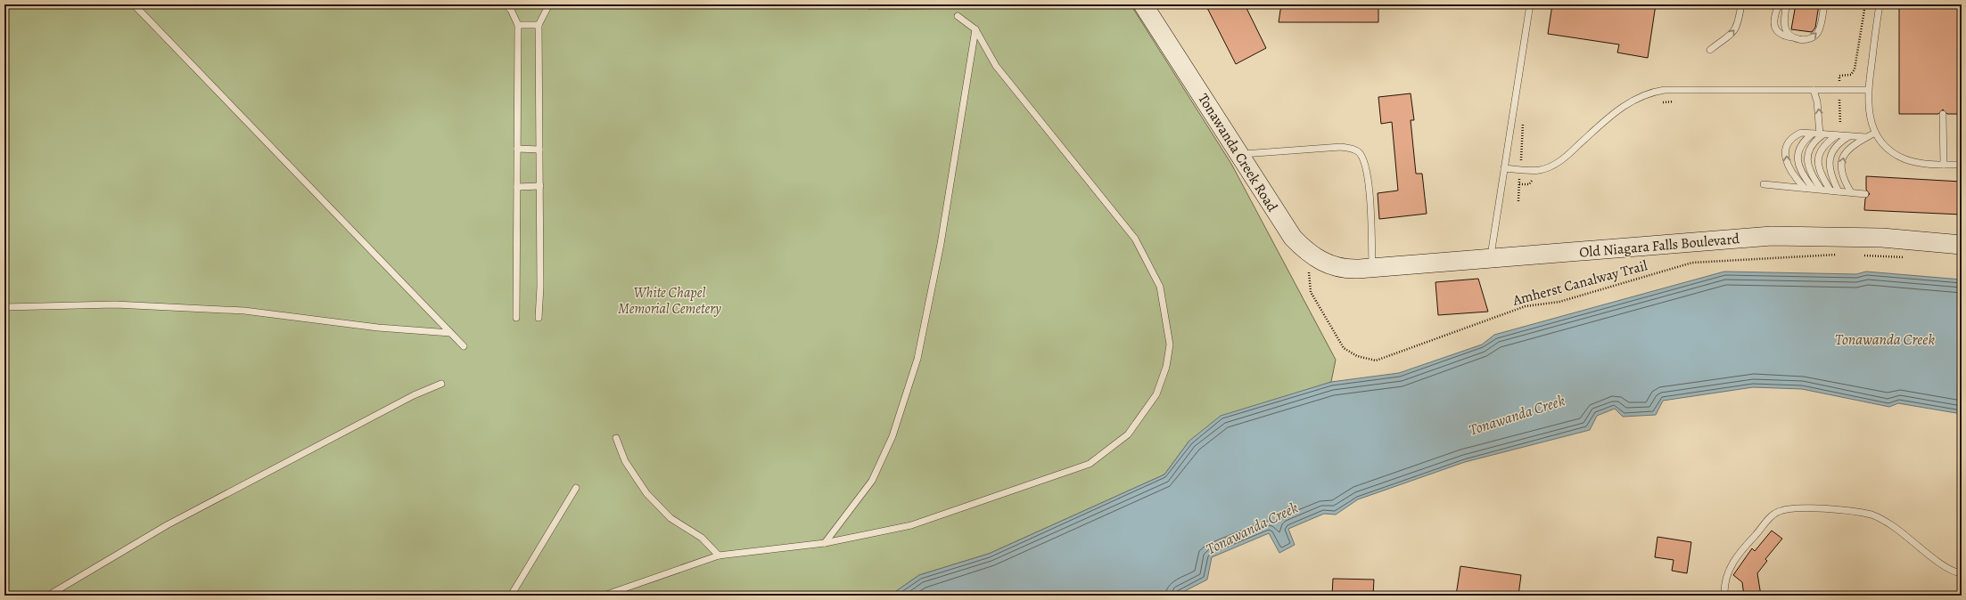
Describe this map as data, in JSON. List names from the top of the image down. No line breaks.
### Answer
{"streets":{"street":["Tonawanda Creek Road","Old Niagara Falls Boulevard"],"path":["Amherst Canalway Trail"]},"crossings":[["Tonawanda Creek Road","Old Niagara Falls Boulevard"]],"water":["Tonawanda Creek"],"parks":["White Chapel Memorial Cemetery"]}
